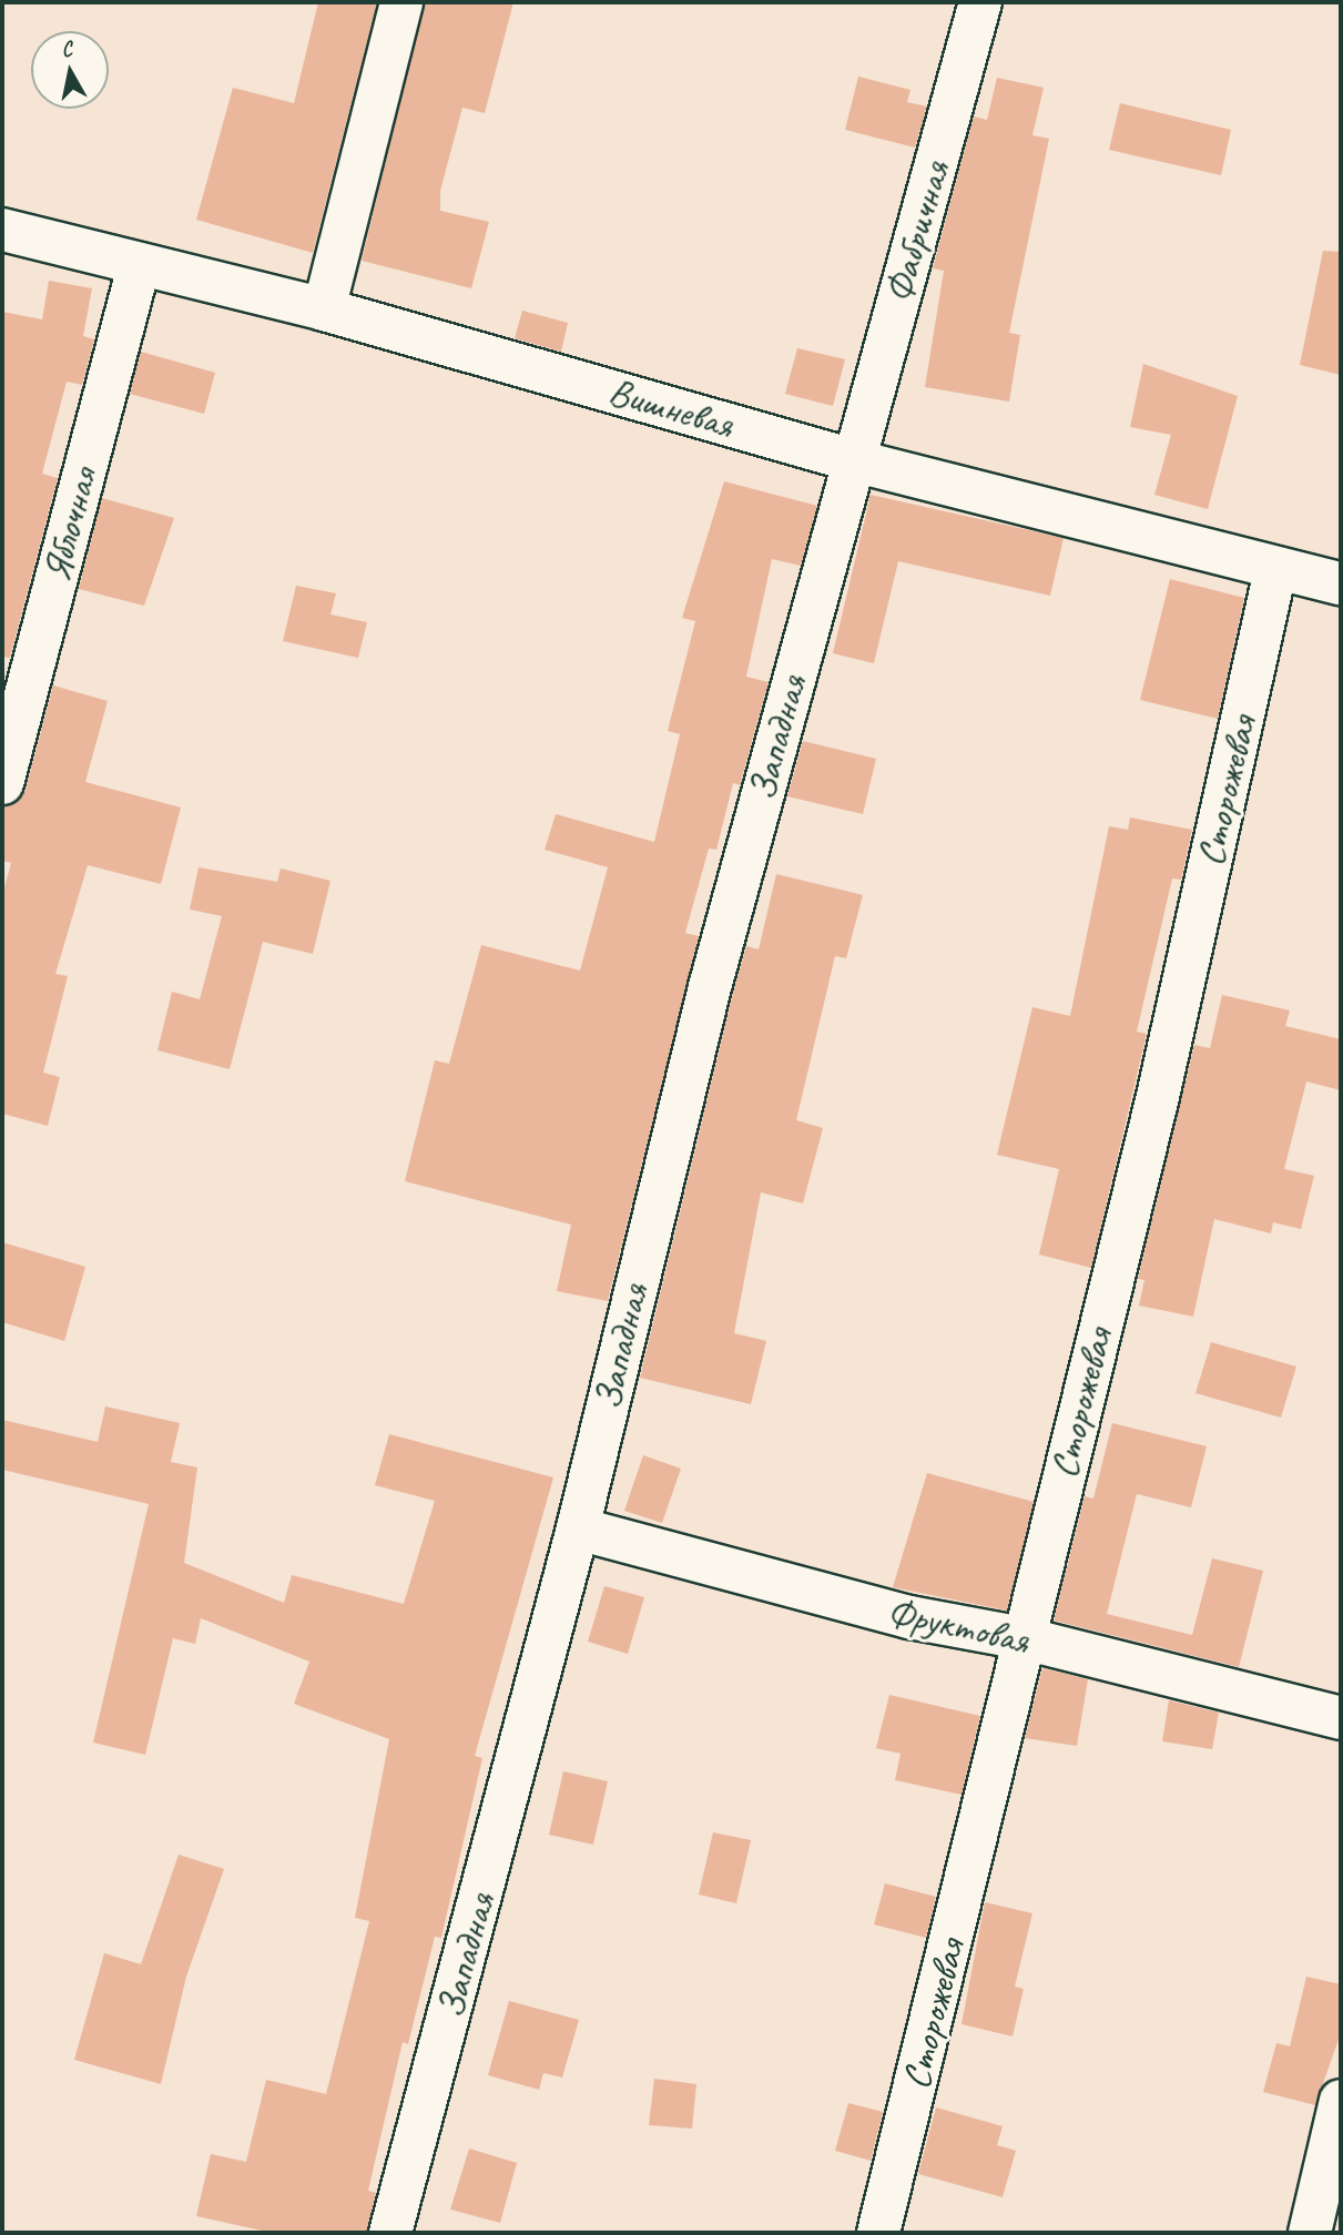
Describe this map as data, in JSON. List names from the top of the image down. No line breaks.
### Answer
{"streets":{"street":["Фабричная","Вишневая","Яблочная","Западная","Сторожевая","Фруктовая"]},"crossings":[["Фабричная","Вишневая"],["Фабричная","Западная"],["Вишневая","Яблочная"],["Вишневая","Западная"],["Вишневая","Сторожевая"],["Западная","Фруктовая"],["Сторожевая","Фруктовая"]],"north":"top"}
